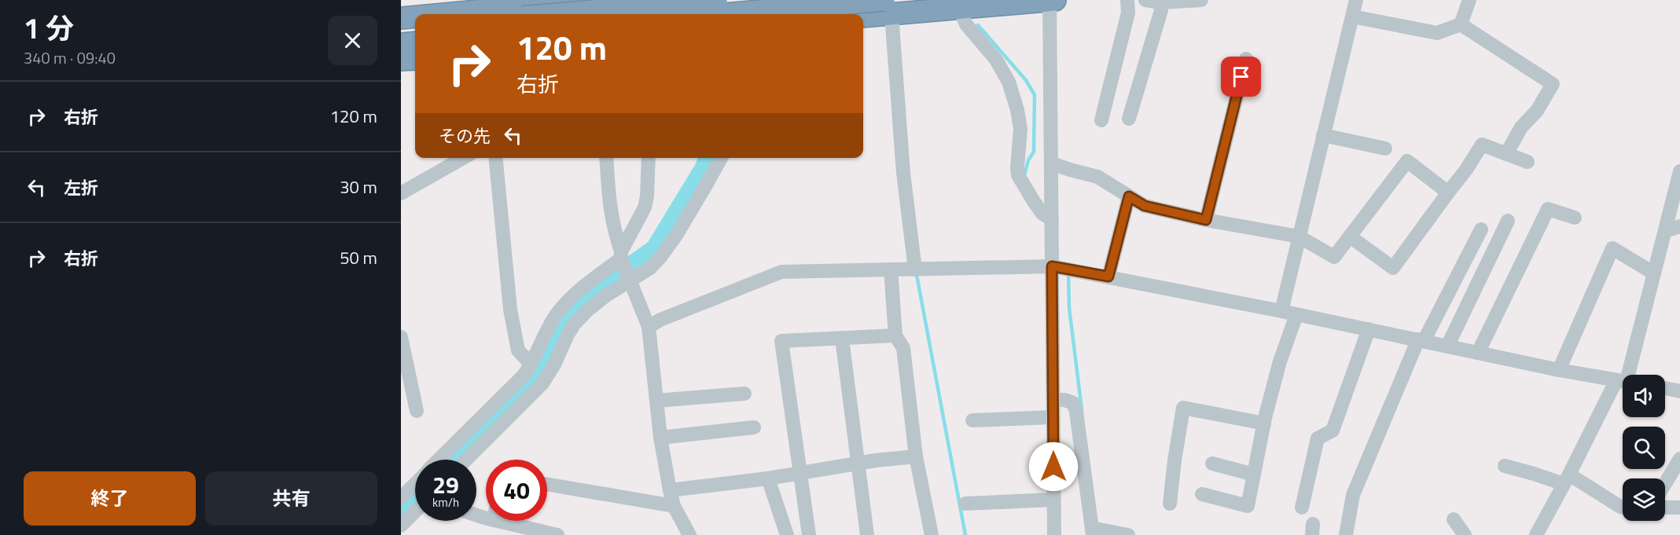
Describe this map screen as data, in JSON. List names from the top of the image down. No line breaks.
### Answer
{"page":{"heading":["1 分","340 m · 09:40"],"turn":["120 m","右折"],"list":[{"name":"右折","value":"120 m"},{"name":"左折","value":"30 m"},{"name":"右折","value":"50 m"}],"then":"その先","speed":"29 km/h","limit":"40","buttons":["終了","共有"]}}
